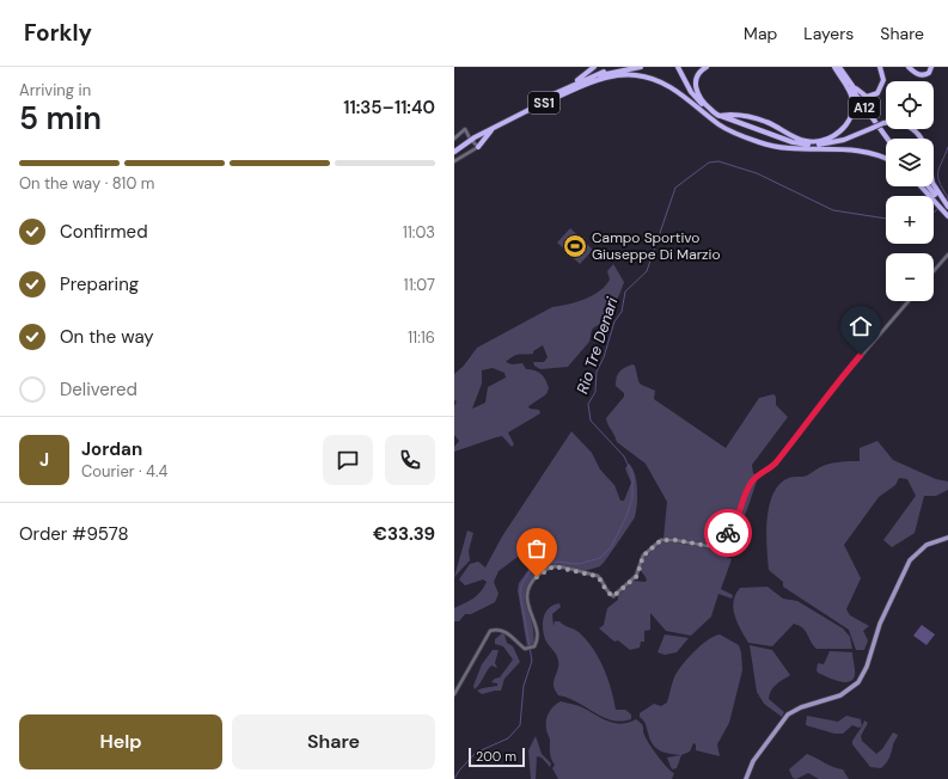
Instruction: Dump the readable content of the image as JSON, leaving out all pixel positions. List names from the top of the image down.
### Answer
{
  "streets": {
    "highway": ["SS1", "A12"]
  },
  "water": ["Rio Tre Denari"],
  "places": {
    "sports": ["Campo Sportivo Giuseppe Di Marzio"]
  },
  "scale_bar": "200 m",
  "page": {
    "header": "Forkly",
    "nav": ["Map", "Layers", "Share"],
    "heading": ["5 min", "Arriving in", "11:35–11:40"],
    "panel": [
      "Jordan",
      "Courier · 4.4",
      "Order #9578",
      "€33.39"
    ],
    "map_buttons": ["+", "−"],
    "bar": "On the way · 810 m",
    "list": [
      ["Confirmed", "11:03"],
      ["Preparing", "11:07"],
      ["On the way", "11:16"],
      "Delivered"
    ],
    "round": "J",
    "buttons": ["Help", "Share"],
    "scale": "200 m"
  }
}
